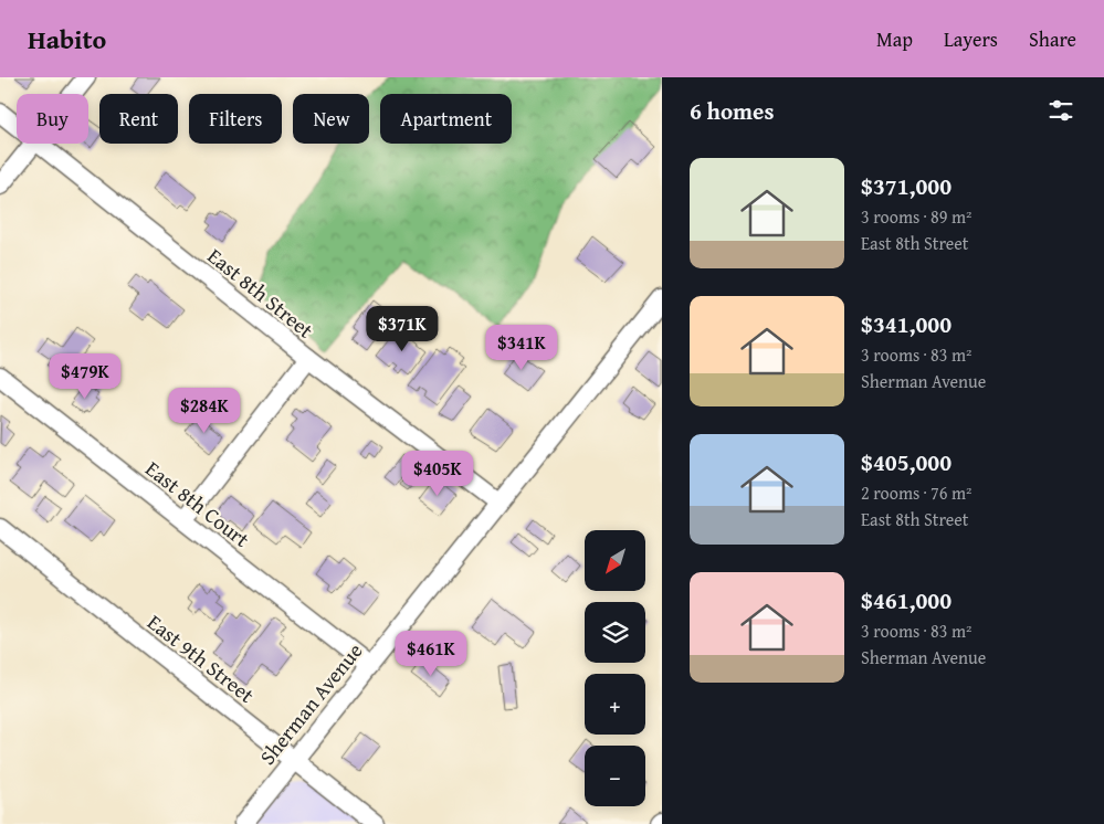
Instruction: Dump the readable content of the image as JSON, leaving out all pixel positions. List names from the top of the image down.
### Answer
{
  "streets": {
    "street": [
      "East 8th Street",
      "East 8th Court",
      "East 9th Street",
      "Sherman Avenue"
    ]
  },
  "crossings": [
    ["East 8th Street", "Sherman Avenue"],
    ["East 8th Court", "Sherman Avenue"],
    ["East 9th Street", "Sherman Avenue"]
  ],
  "north": "bottom left",
  "page": {
    "header": "Habito",
    "nav": ["Map", "Layers", "Share"],
    "heading": "6 homes",
    "chip": [
      "Buy",
      "Rent",
      "Filters",
      "New",
      "Apartment"
    ],
    "list": [
      {
        "name": "$371,000",
        "note": "3 rooms · 89 m² · East 8th Street"
      },
      {
        "name": "$341,000",
        "note": "3 rooms · 83 m² · Sherman Avenue"
      },
      {
        "name": "$405,000",
        "note": "2 rooms · 76 m² · East 8th Street"
      },
      {
        "name": "$461,000",
        "note": "3 rooms · 83 m² · Sherman Avenue"
      }
    ],
    "price": [
      "$371K",
      "$341K",
      "$479K",
      "$284K",
      "$405K",
      "$461K"
    ],
    "map_buttons": ["+", "−"]
  }
}
